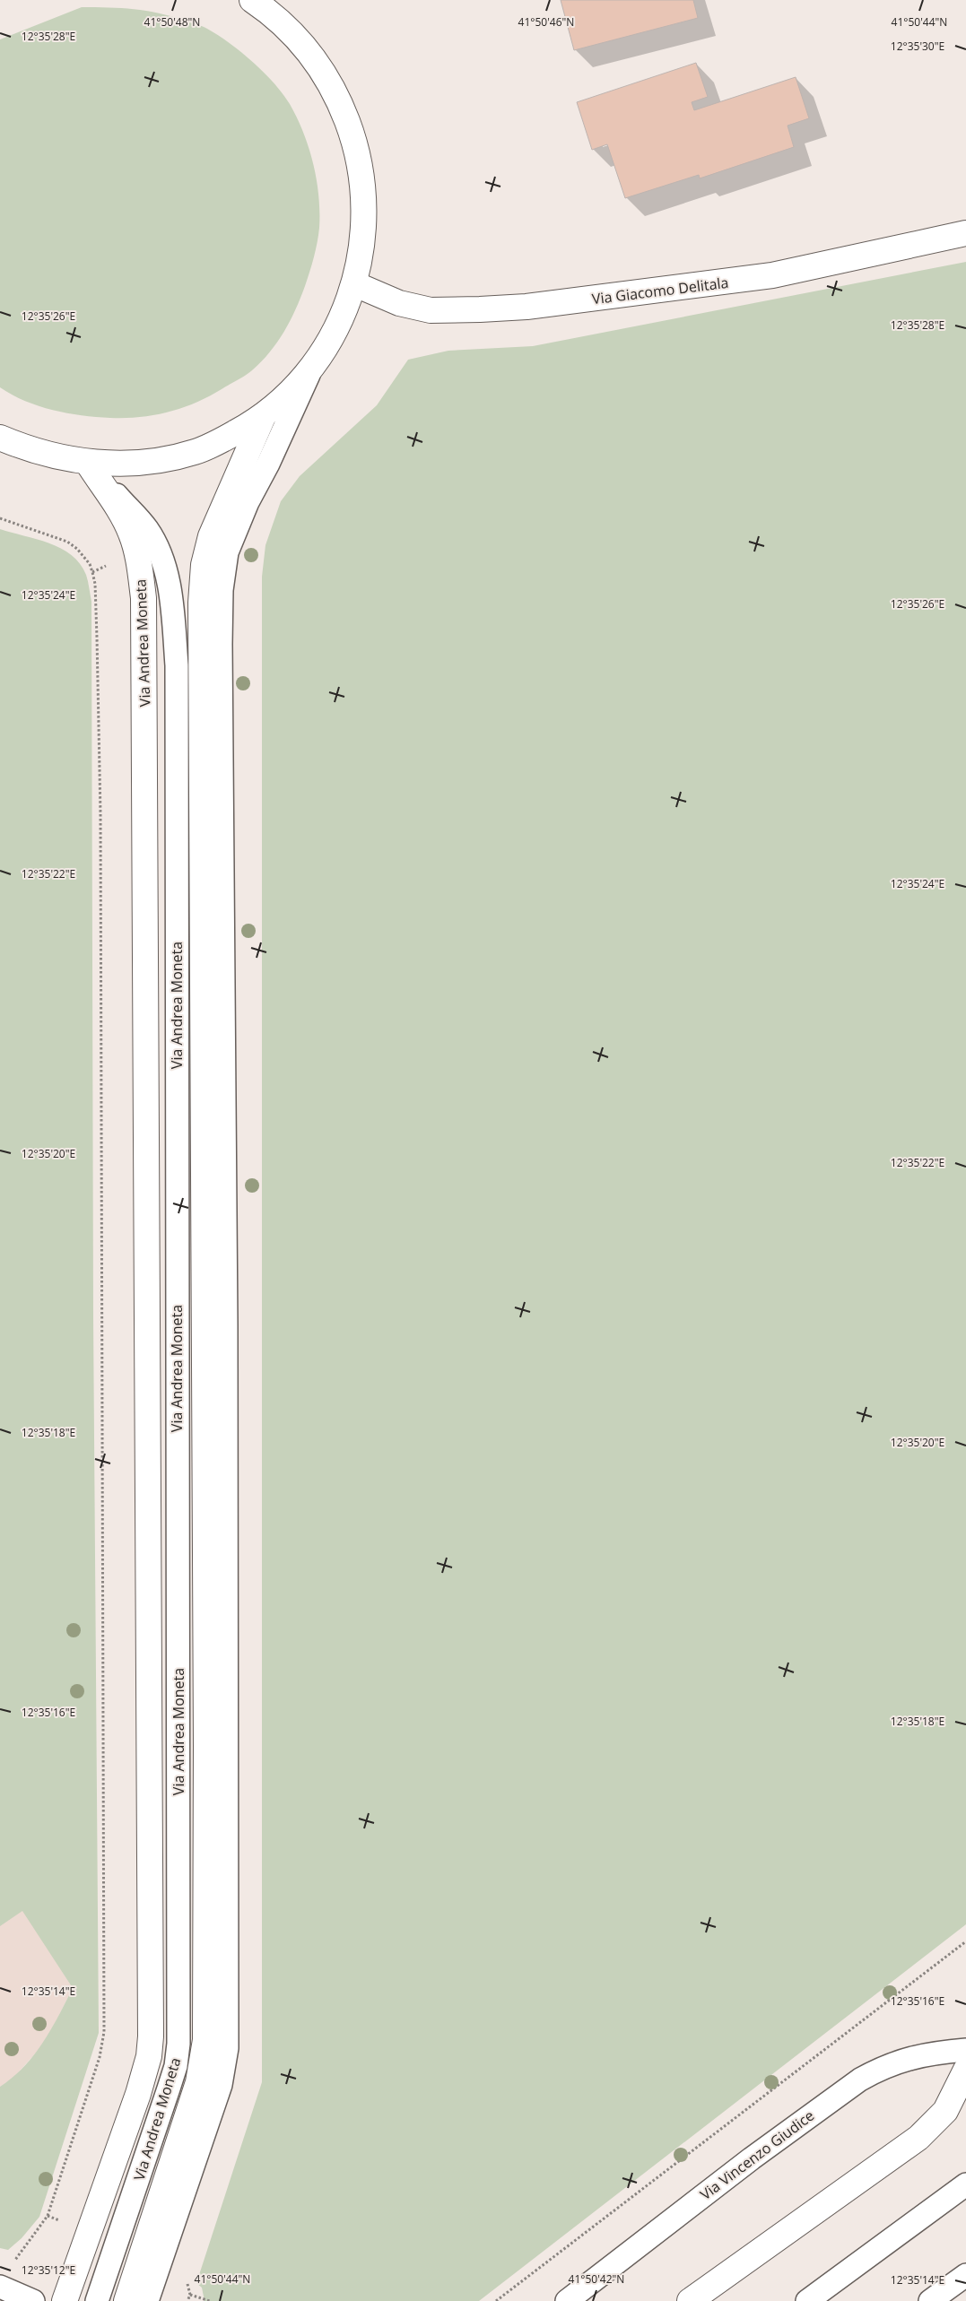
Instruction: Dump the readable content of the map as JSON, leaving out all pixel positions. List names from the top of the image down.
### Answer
{
  "streets": {
    "street": ["Via Giacomo Delitala", "Via Andrea Moneta"],
    "lane": ["Via Vincenzo Giudice"]
  },
  "coordinates": [
    "41°50'48\"N",
    "41°50'46\"N",
    "41°50'44\"N",
    "12°35'28\"E",
    "12°35'30\"E",
    "12°35'26\"E",
    "12°35'24\"E",
    "12°35'22\"E",
    "12°35'20\"E",
    "12°35'18\"E",
    "12°35'16\"E",
    "12°35'14\"E",
    "12°35'12\"E",
    "41°50'42\"N"
  ]
}
